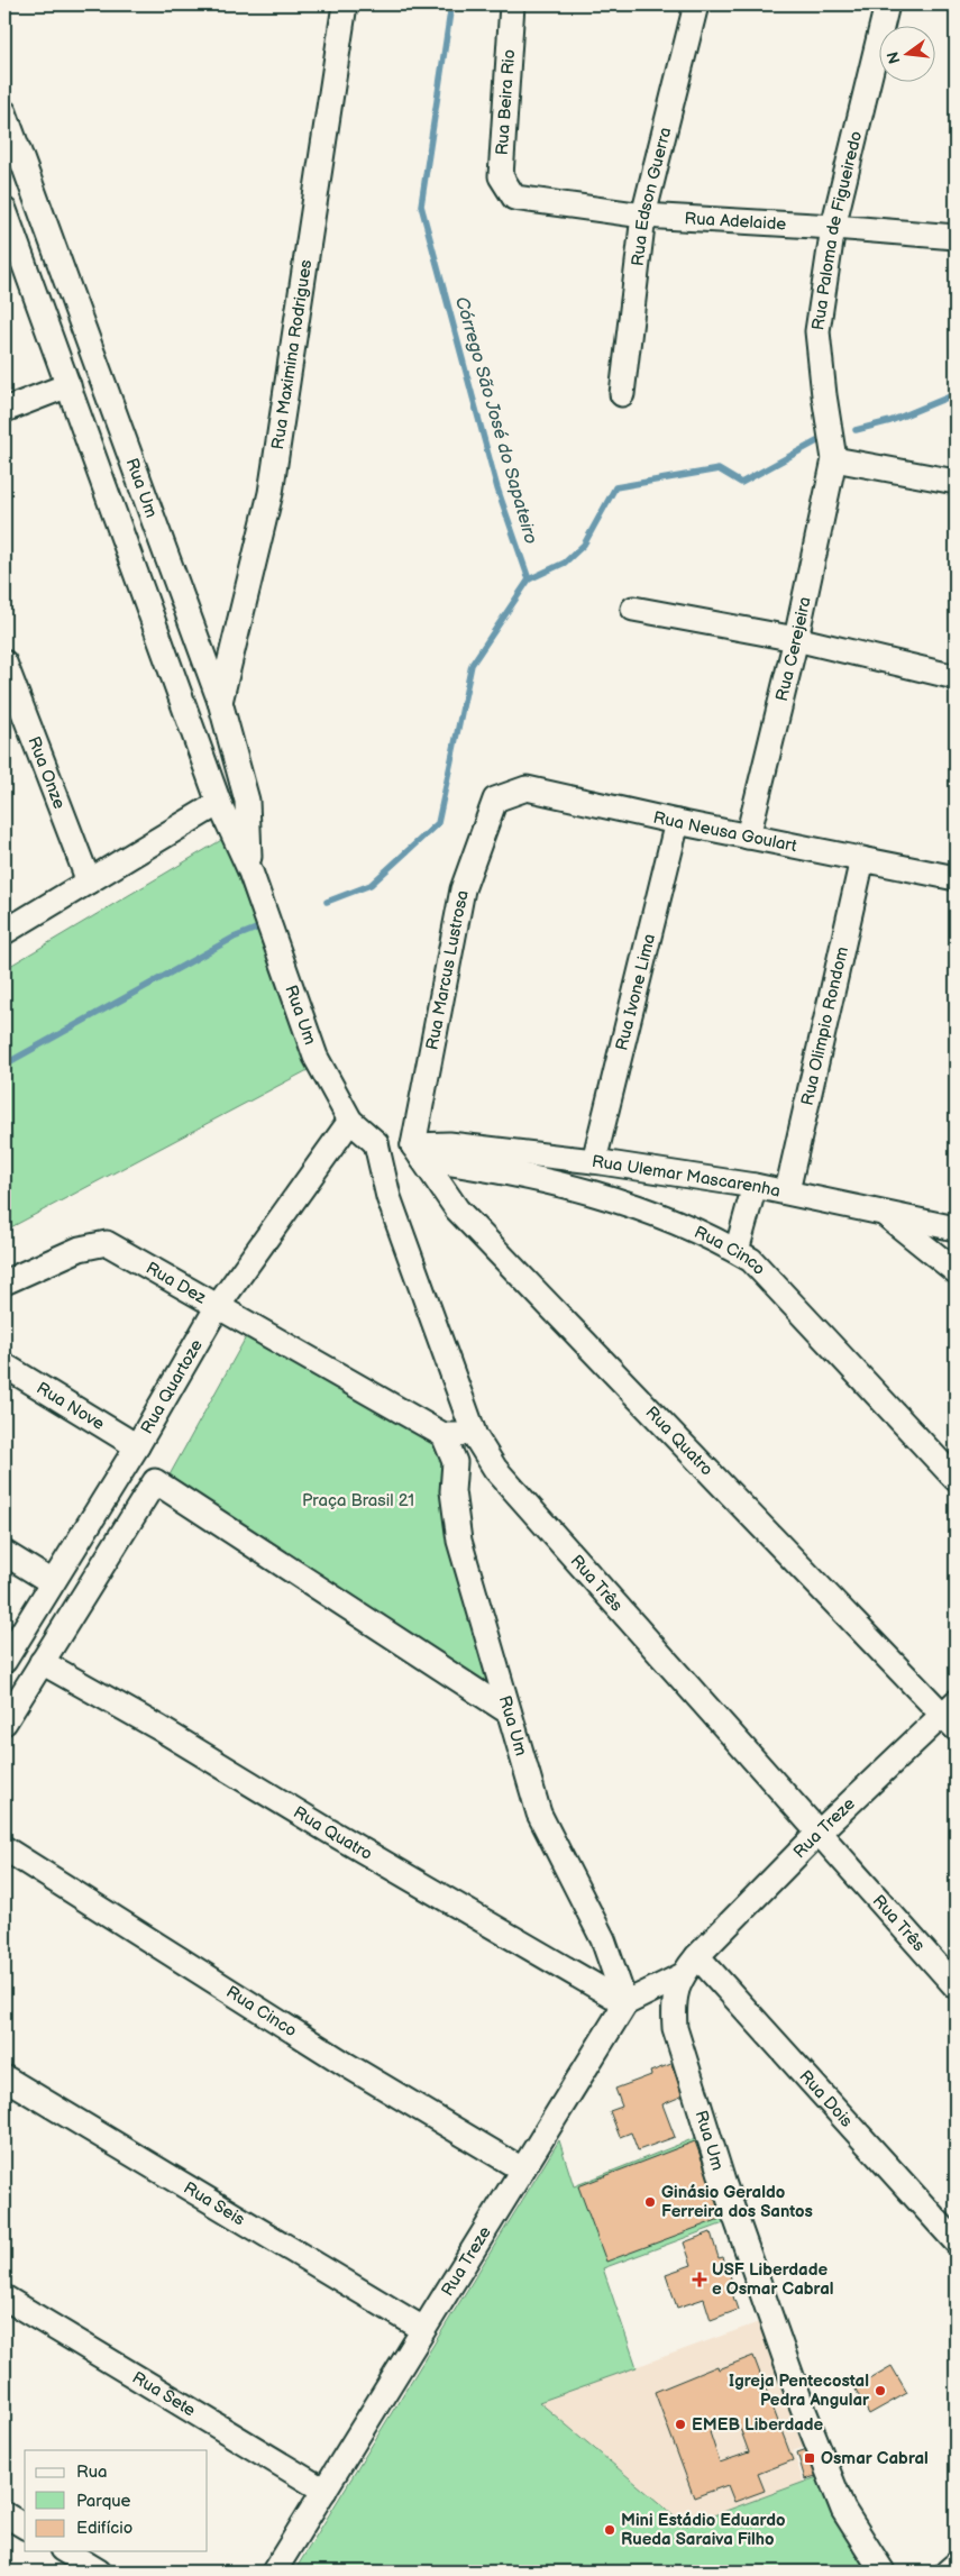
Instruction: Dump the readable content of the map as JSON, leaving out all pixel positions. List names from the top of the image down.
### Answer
{
  "streets": {
    "street": [
      "Rua Beira Rio",
      "Rua Edson Guerra",
      "Rua Adelaide",
      "Rua Paloma de Figueiredo",
      "Rua Maximina Rodrigues",
      "Rua Um",
      "Rua Cerejeira",
      "Rua Onze",
      "Rua Neusa Goulart",
      "Rua Marcus Lustrosa",
      "Rua Ivone Lima",
      "Rua Olimpio Rondom",
      "Rua Ulemar Mascarenha",
      "Rua Cinco",
      "Rua Dez",
      "Rua Quartoze",
      "Rua Nove",
      "Rua Quatro",
      "Rua Três",
      "Rua Treze",
      "Rua Dois",
      "Rua Seis",
      "Rua Sete"
    ]
  },
  "crossings": [
    ["Rua Beira Rio", "Rua Adelaide"],
    ["Rua Edson Guerra", "Rua Adelaide"],
    ["Rua Adelaide", "Rua Paloma de Figueiredo"],
    ["Rua Paloma de Figueiredo", "Rua Cerejeira"],
    ["Rua Maximina Rodrigues", "Rua Um"],
    ["Rua Um", "Rua Dez"],
    ["Rua Um", "Rua Quartoze"],
    ["Rua Um", "Rua Quatro"],
    ["Rua Um", "Rua Três"],
    ["Rua Um", "Rua Treze"],
    ["Rua Um", "Rua Dois"],
    ["Rua Cerejeira", "Rua Neusa Goulart"],
    ["Rua Neusa Goulart", "Rua Marcus Lustrosa"],
    ["Rua Neusa Goulart", "Rua Ivone Lima"],
    ["Rua Neusa Goulart", "Rua Olimpio Rondom"],
    ["Rua Marcus Lustrosa", "Rua Ulemar Mascarenha"],
    ["Rua Marcus Lustrosa", "Rua Cinco"],
    ["Rua Marcus Lustrosa", "Rua Quatro"],
    ["Rua Ivone Lima", "Rua Ulemar Mascarenha"],
    ["Rua Olimpio Rondom", "Rua Ulemar Mascarenha"],
    ["Rua Ulemar Mascarenha", "Rua Cinco"],
    ["Rua Ulemar Mascarenha", "Rua Quatro"],
    ["Rua Cinco", "Rua Quatro"],
    ["Rua Cinco", "Rua Treze"],
    ["Rua Dez", "Rua Quartoze"],
    ["Rua Quartoze", "Rua Nove"],
    ["Rua Quatro", "Rua Treze"],
    ["Rua Três", "Rua Treze"],
    ["Rua Treze", "Rua Dois"],
    ["Rua Treze", "Rua Seis"],
    ["Rua Treze", "Rua Sete"]
  ],
  "water": ["Córrego São José do Sapateiro"],
  "parks": ["Praça Brasil 21"],
  "places": {
    "other": [
      "Ginásio Geraldo Ferreira dos Santos",
      "Igreja Pentecostal Pedra Angular",
      "EMEB Liberdade",
      "Mini Estádio Eduardo Rueda Saraiva Filho"
    ],
    "health": ["USF Liberdade e Osmar Cabral"],
    "transit": ["Osmar Cabral"]
  },
  "legend": ["Rua", "Parque", "Edifício"],
  "north": "left"
}
